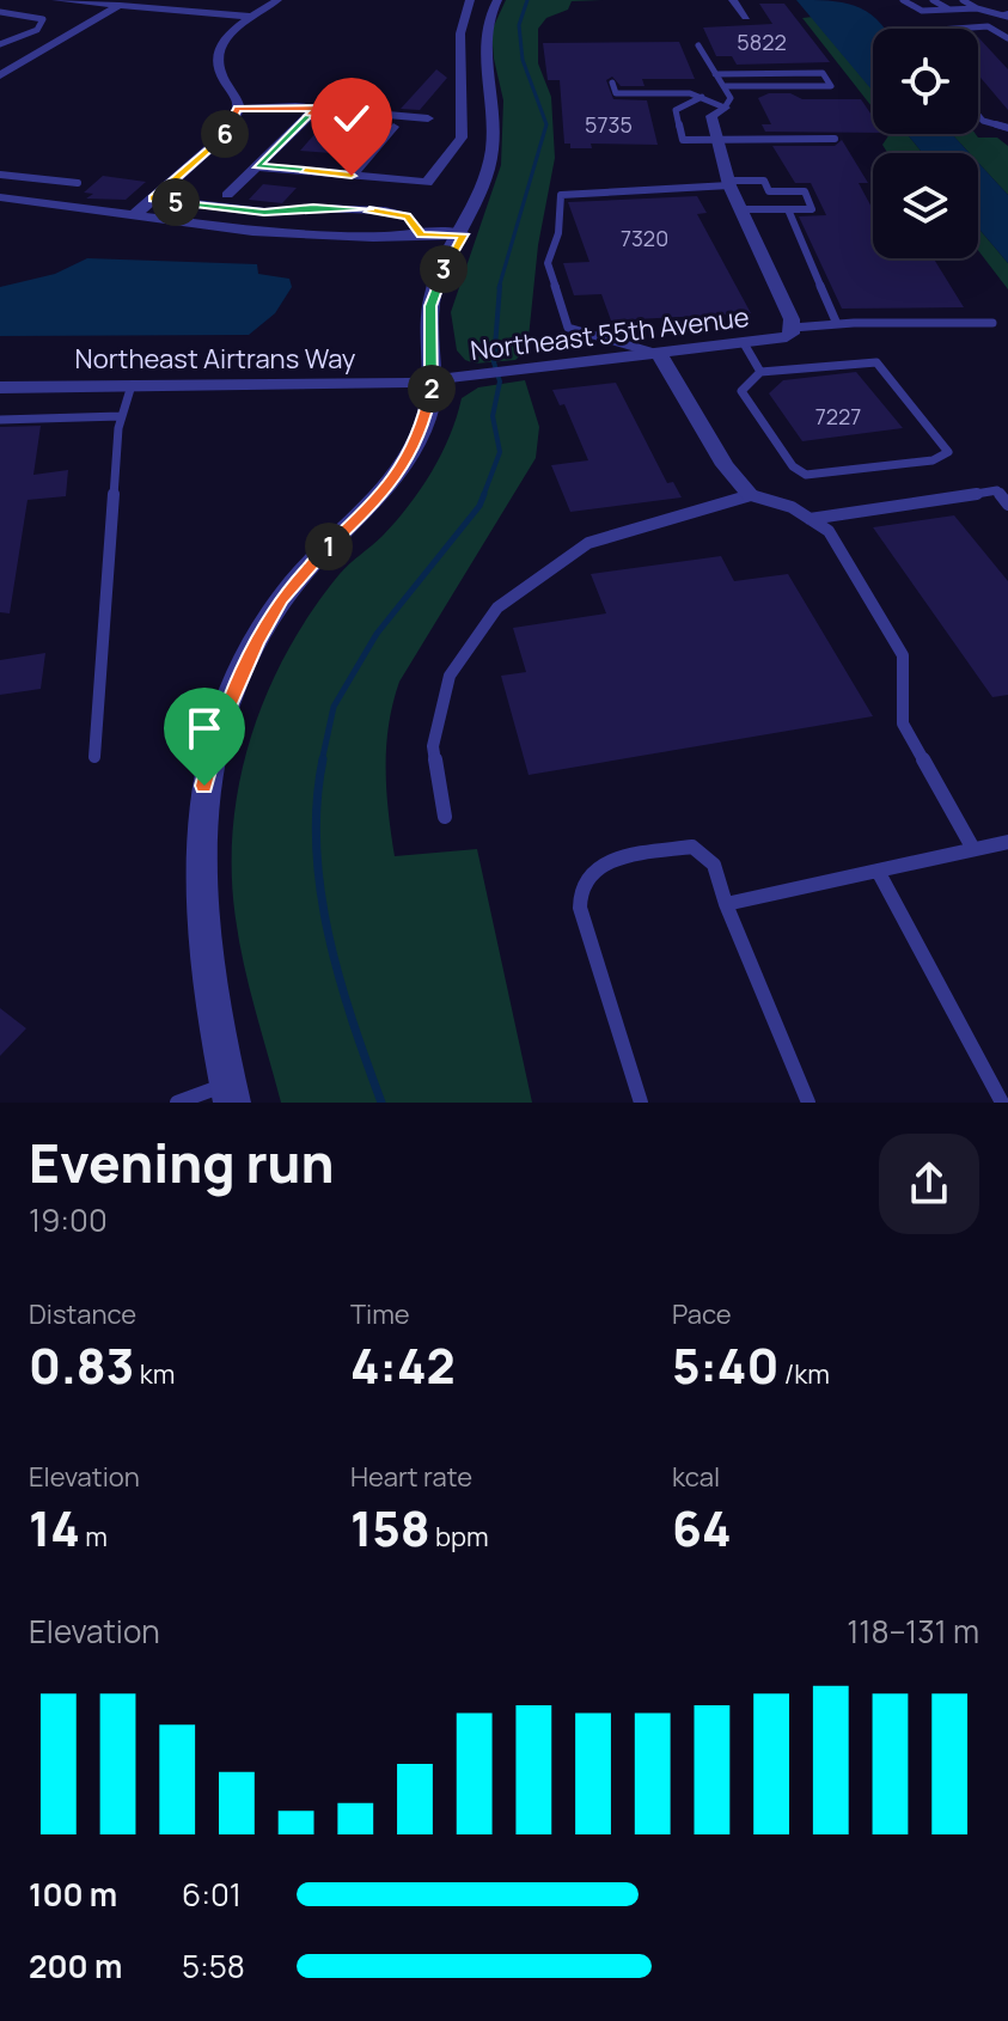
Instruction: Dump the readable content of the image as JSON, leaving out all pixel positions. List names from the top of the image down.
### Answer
{
  "streets": {
    "street": ["Northeast 55th Avenue", "Northeast Airtrans Way"]
  },
  "crossings": [
    ["Northeast 55th Avenue", "Northeast Airtrans Way"]
  ],
  "house_numbers": [
    "5822",
    "5735",
    "7320",
    "7227"
  ],
  "page": {
    "pins": [
      "6",
      "5",
      "3",
      "2",
      "1"
    ],
    "heading": ["Evening run", "19:00"],
    "stats": [
      ["Distance", "0.83 km"],
      ["Time", "4:42"],
      ["Pace", "5:40 /km"],
      ["Elevation", "14 m"],
      ["Heart rate", "158 bpm"],
      ["kcal", "64"]
    ],
    "chart": ["Elevation", "118–131 m"],
    "list": [
      {
        "name": "100 m",
        "note": "6:01"
      },
      {
        "name": "200 m",
        "note": "5:58"
      }
    ]
  }
}
